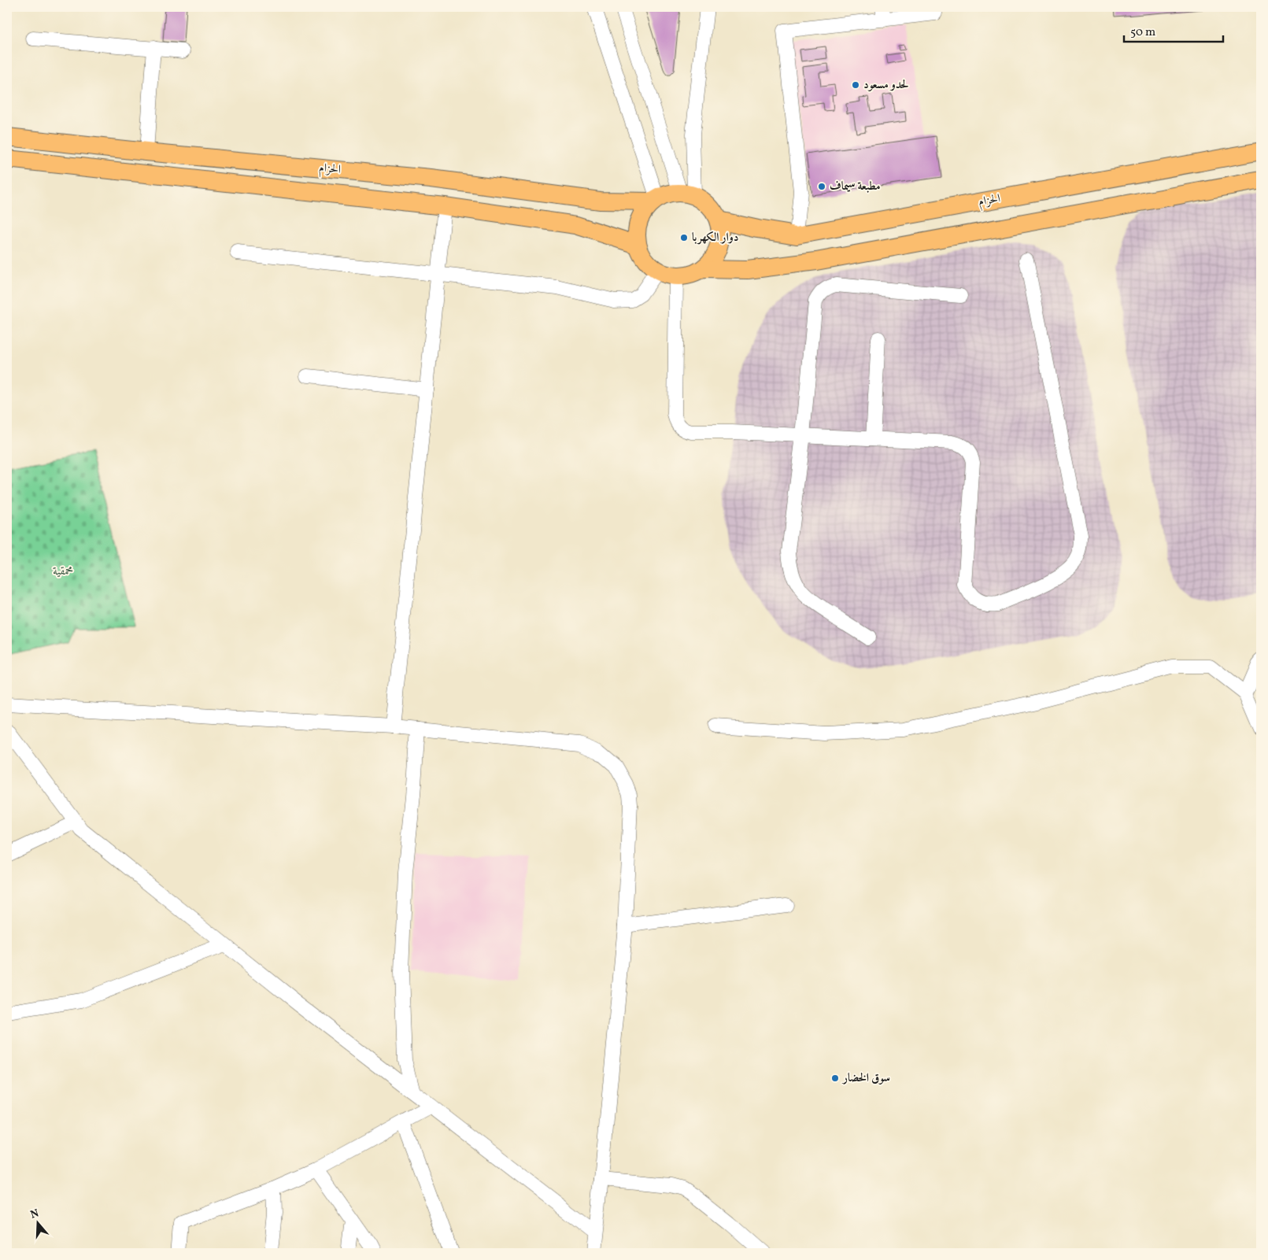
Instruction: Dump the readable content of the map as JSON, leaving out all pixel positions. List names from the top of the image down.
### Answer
{
  "streets": {
    "main road": ["الحزام"]
  },
  "parks": ["محمقية"],
  "places": [
    "لحدو مسعود",
    "مطبعة سيماف",
    "دوار الكهربا",
    "سوق الخضار"
  ],
  "scale_bar": "50 m",
  "north": "top"
}
